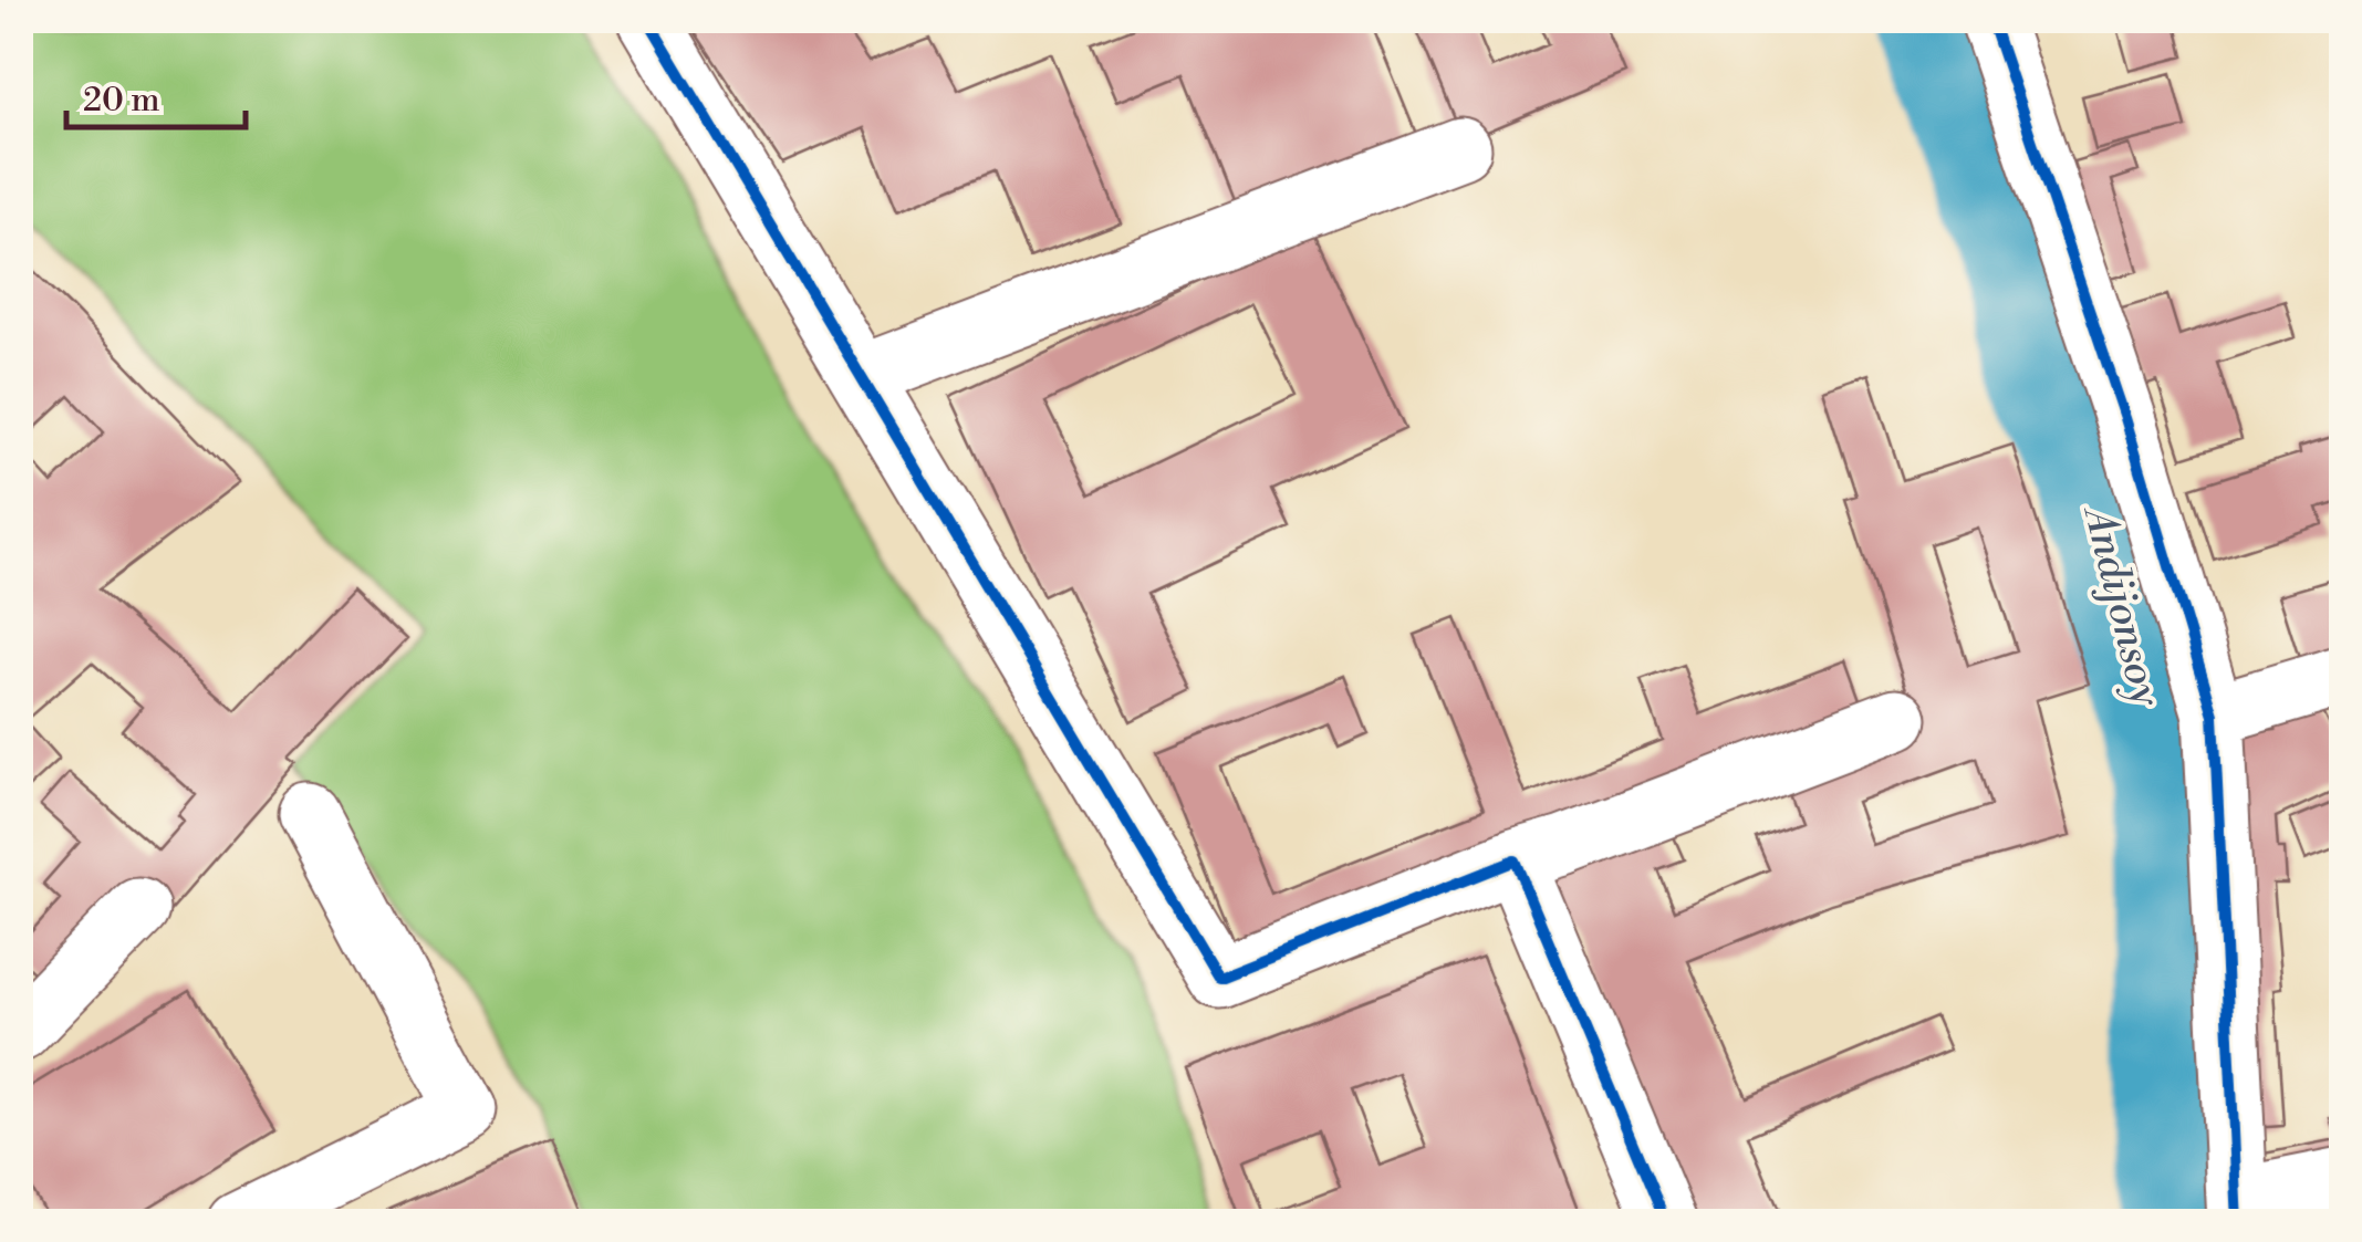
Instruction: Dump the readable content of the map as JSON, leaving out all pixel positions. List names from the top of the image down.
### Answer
{
  "water": ["Andijonsoy"],
  "scale_bar": "20 m"
}
